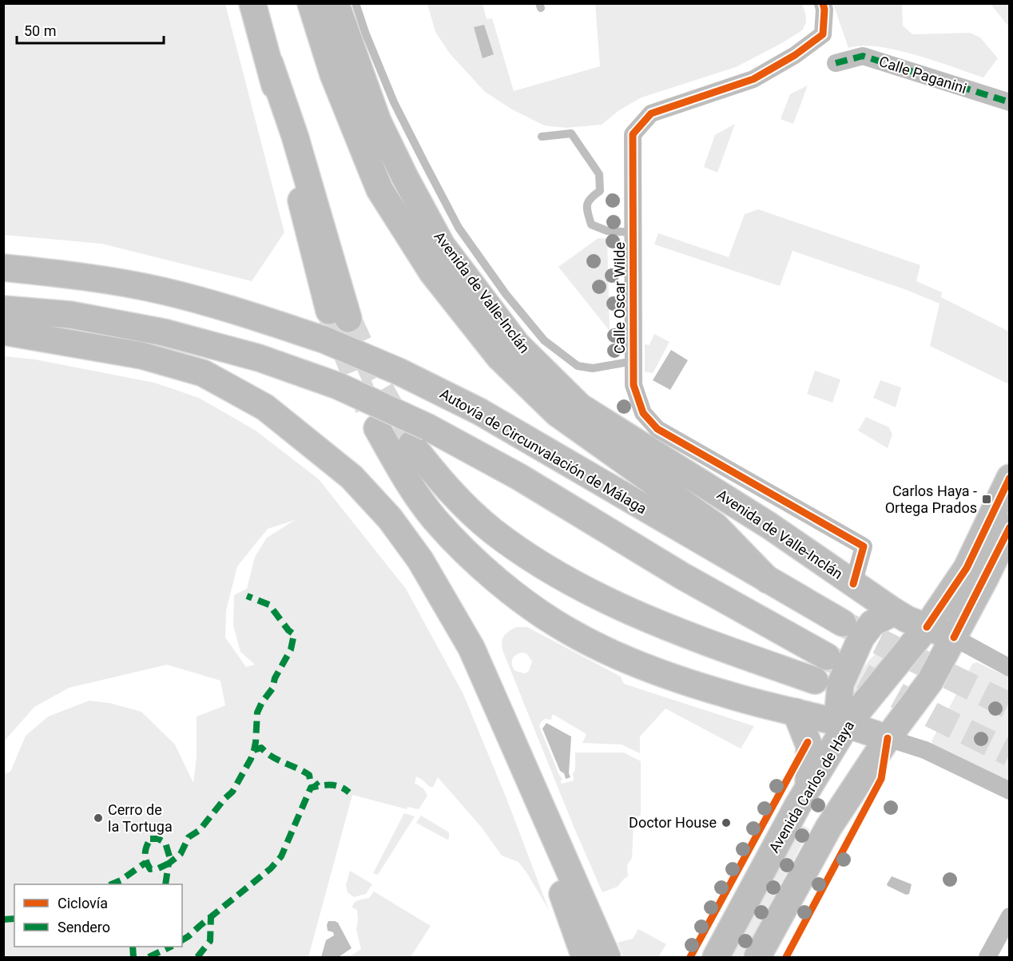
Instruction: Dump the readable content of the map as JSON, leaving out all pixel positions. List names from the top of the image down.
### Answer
{
  "streets": {
    "main road": ["Avenida de Valle-Inclán", "Autovía de Circunvalación de Málaga", "Avenida Carlos de Haya"],
    "street": ["Calle Paganini", "Calle Oscar Wilde"]
  },
  "crossings": [
    ["Avenida de Valle-Inclán", "Calle Oscar Wilde"],
    ["Avenida de Valle-Inclán", "Avenida Carlos de Haya"]
  ],
  "places": {
    "transit": ["Carlos Haya - Ortega Prados"],
    "other": ["Cerro de la Tortuga", "Doctor House"]
  },
  "legend": ["Ciclovía", "Sendero"],
  "scale_bar": "50 m"
}
